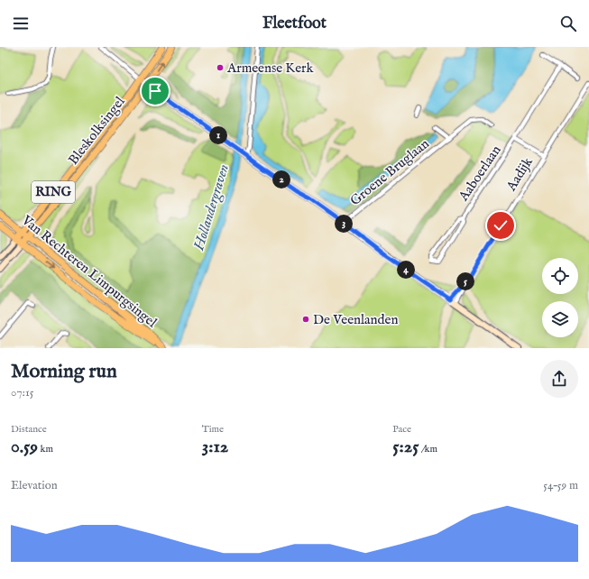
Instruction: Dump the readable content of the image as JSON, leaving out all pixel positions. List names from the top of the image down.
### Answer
{
  "streets": {
    "main road": ["Bleskolksingel", "RING", "Van Rechteren Limpurgsingel"],
    "street": ["Groene Bruglaan", "Aaboerlaan", "Aadijk"]
  },
  "crossings": [
    ["Bleskolksingel", "Van Rechteren Limpurgsingel"],
    ["Aaboerlaan", "Aadijk"]
  ],
  "water": ["Hollandergraven"],
  "places": ["Armeense Kerk", "De Veenlanden"],
  "page": {
    "header": "Fleetfoot",
    "pins": [
      "1",
      "2",
      "3",
      "4",
      "5"
    ],
    "heading": ["Morning run", "07:15"],
    "stats": [
      ["Distance", "0.59 km"],
      ["Time", "3:12"],
      ["Pace", "5:25 /km"]
    ],
    "chart": ["Elevation", "54–59 m"]
  }
}
